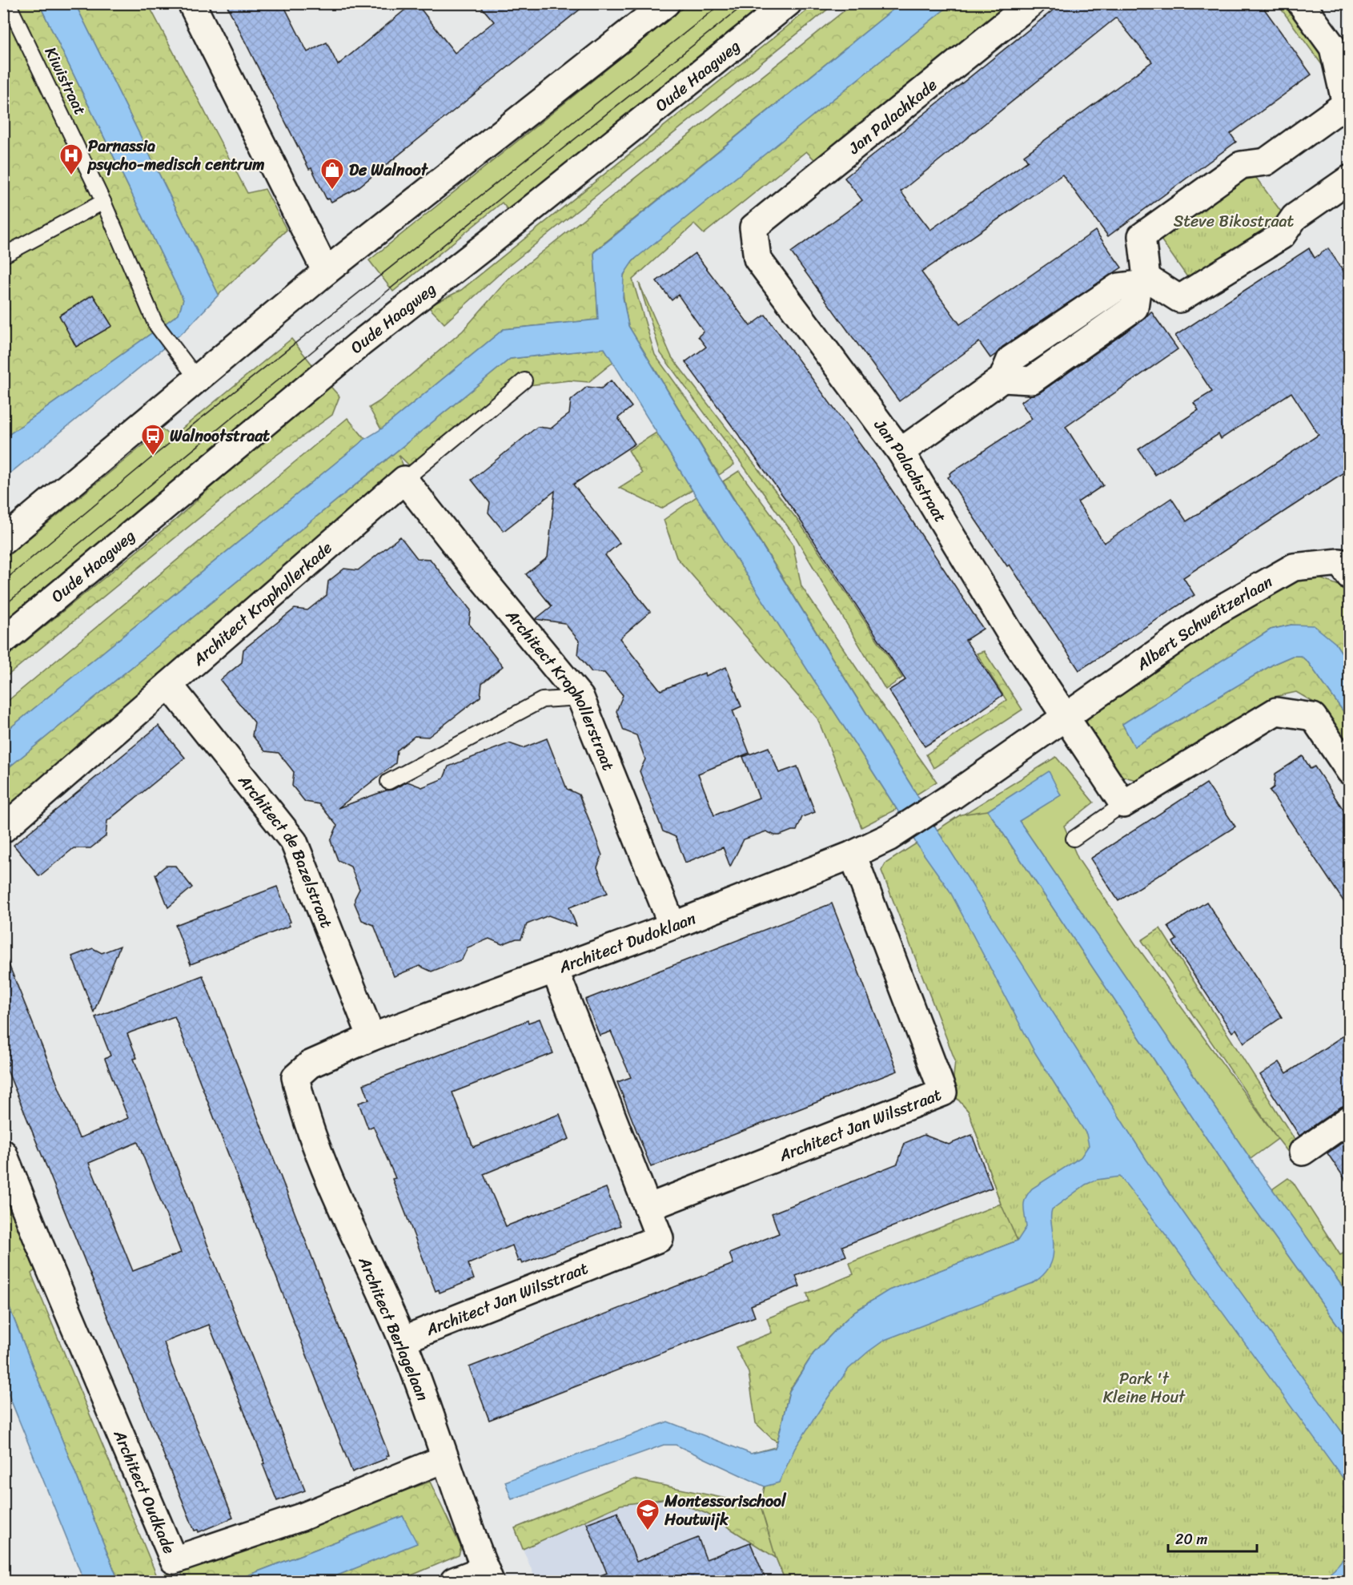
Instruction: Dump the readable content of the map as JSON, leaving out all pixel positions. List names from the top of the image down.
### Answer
{
  "streets": {
    "street": [
      "Oude Haagweg",
      "Jan Palachkade",
      "Jan Palachstraat",
      "Architect Krophollerkade",
      "Albert Schweitzerlaan",
      "Architect Krophollerstraat",
      "Architect de Bazelstraat",
      "Architect Dudoklaan",
      "Architect Jan Wilsstraat",
      "Architect Berlagelaan",
      "Architect Oudkade"
    ],
    "lane": ["Kiwistraat"]
  },
  "crossings": [
    ["Jan Palachkade", "Jan Palachstraat"],
    ["Jan Palachstraat", "Albert Schweitzerlaan"],
    ["Architect Krophollerkade", "Architect Krophollerstraat"],
    ["Architect Krophollerkade", "Architect de Bazelstraat"],
    ["Albert Schweitzerlaan", "Architect Dudoklaan"],
    ["Architect Krophollerstraat", "Architect Dudoklaan"],
    ["Architect de Bazelstraat", "Architect Dudoklaan"],
    ["Architect Dudoklaan", "Architect Jan Wilsstraat"],
    ["Architect Dudoklaan", "Architect Berlagelaan"],
    ["Architect Jan Wilsstraat", "Architect Berlagelaan"],
    ["Architect Berlagelaan", "Architect Oudkade"]
  ],
  "parks": ["Steve Bikostraat", "Park 't Kleine Hout"],
  "places": {
    "hospital": ["Parnassia psycho-medisch centrum"],
    "shop": ["De Walnoot"],
    "bus stop": ["Walnootstraat"],
    "school or university": ["Montessorischool Houtwijk"]
  },
  "scale_bar": "20 m"
}
